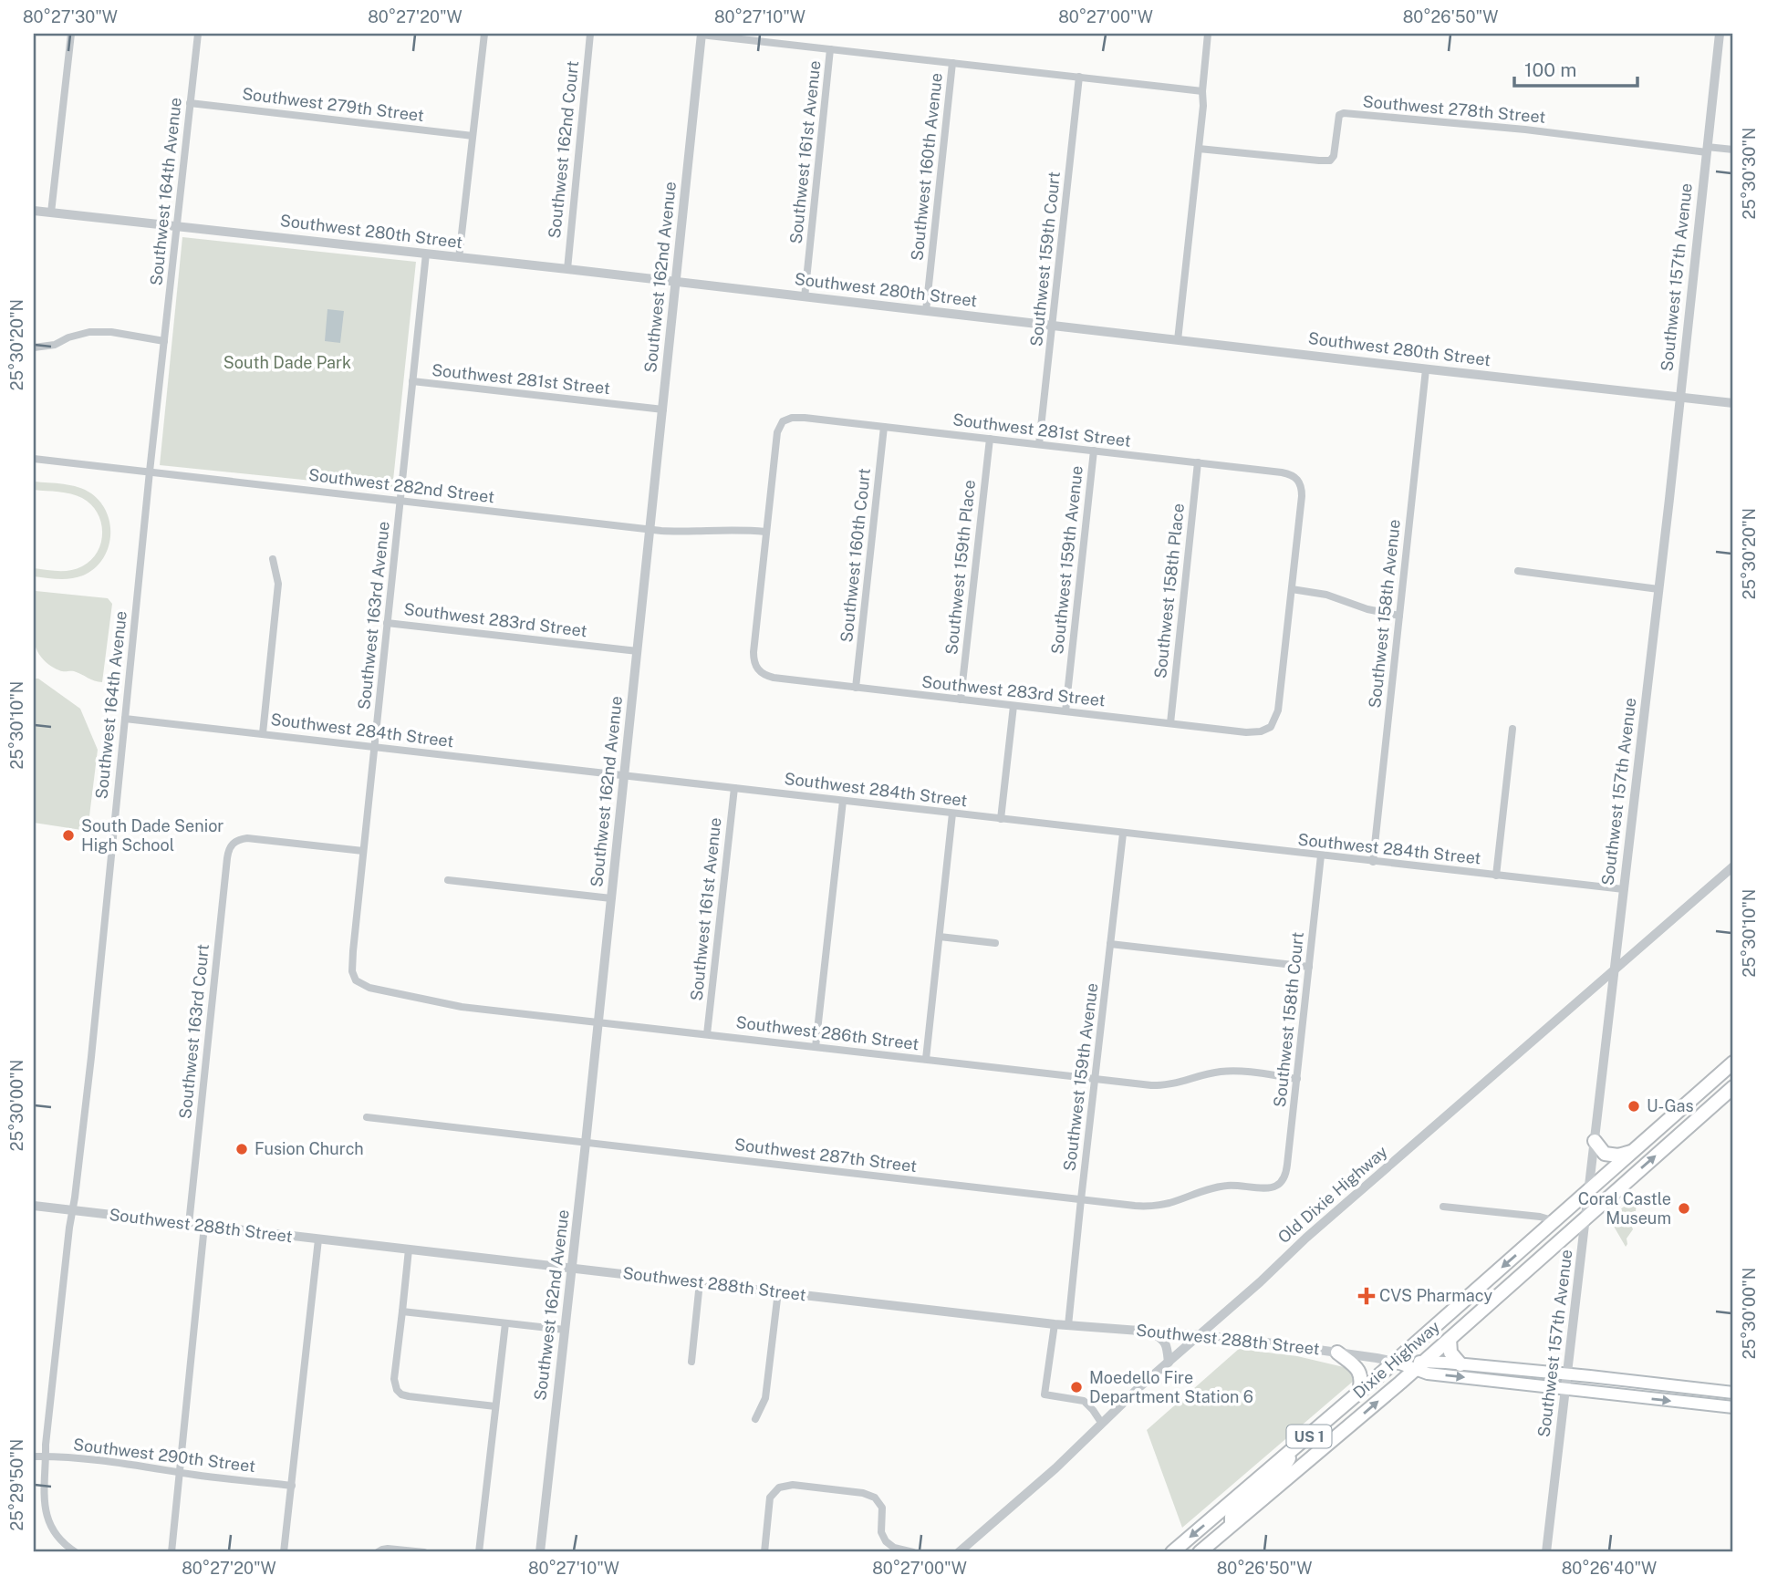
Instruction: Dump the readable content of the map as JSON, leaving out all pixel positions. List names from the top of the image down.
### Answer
{
  "streets": {
    "highway": ["Dixie Highway", "US 1"],
    "main road": ["Southwest 288th Street"],
    "street": [
      "Southwest 279th Street",
      "Southwest 278th Street",
      "Southwest 162nd Court",
      "Southwest 161st Avenue",
      "Southwest 160th Avenue",
      "Southwest 164th Avenue",
      "Southwest 280th Street",
      "Southwest 159th Court",
      "Southwest 162nd Avenue",
      "Southwest 157th Avenue",
      "Southwest 281st Street",
      "Southwest 282nd Street",
      "Southwest 160th Court",
      "Southwest 159th Avenue",
      "Southwest 159th Place",
      "Southwest 158th Place",
      "Southwest 158th Avenue",
      "Southwest 163rd Avenue",
      "Southwest 283rd Street",
      "Southwest 284th Street",
      "Southwest 158th Court",
      "Southwest 163rd Court",
      "Southwest 286th Street",
      "Southwest 287th Street",
      "Old Dixie Highway",
      "Southwest 290th Street"
    ]
  },
  "crossings": [
    ["Southwest 279th Street", "Southwest 164th Avenue"],
    ["Southwest 278th Street", "Southwest 157th Avenue"],
    ["Southwest 162nd Court", "Southwest 280th Street"],
    ["Southwest 161st Avenue", "Southwest 280th Street"],
    ["Southwest 161st Avenue", "Southwest 284th Street"],
    ["Southwest 161st Avenue", "Southwest 286th Street"],
    ["Southwest 160th Avenue", "Southwest 280th Street"],
    ["Southwest 164th Avenue", "Southwest 280th Street"],
    ["Southwest 164th Avenue", "Southwest 282nd Street"],
    ["Southwest 164th Avenue", "Southwest 284th Street"],
    ["Southwest 164th Avenue", "Southwest 288th Street"],
    ["Southwest 164th Avenue", "Southwest 290th Street"],
    ["Southwest 280th Street", "Southwest 159th Court"],
    ["Southwest 280th Street", "Southwest 162nd Avenue"],
    ["Southwest 280th Street", "Southwest 157th Avenue"],
    ["Southwest 280th Street", "Southwest 158th Avenue"],
    ["Southwest 280th Street", "Southwest 163rd Avenue"],
    ["Southwest 159th Court", "Southwest 281st Street"],
    ["Southwest 162nd Avenue", "Southwest 281st Street"],
    ["Southwest 162nd Avenue", "Southwest 282nd Street"],
    ["Southwest 162nd Avenue", "Southwest 283rd Street"],
    ["Southwest 162nd Avenue", "Southwest 284th Street"],
    ["Southwest 162nd Avenue", "Southwest 286th Street"],
    ["Southwest 162nd Avenue", "Southwest 287th Street"],
    ["Southwest 162nd Avenue", "Southwest 288th Street"],
    ["Southwest 157th Avenue", "Southwest 284th Street"],
    ["Southwest 157th Avenue", "Old Dixie Highway"],
    ["Southwest 157th Avenue", "Southwest 288th Street"],
    ["Southwest 157th Avenue", "Dixie Highway"],
    ["Southwest 281st Street", "Southwest 282nd Street"],
    ["Southwest 281st Street", "Southwest 160th Court"],
    ["Southwest 281st Street", "Southwest 159th Avenue"],
    ["Southwest 281st Street", "Southwest 159th Place"],
    ["Southwest 281st Street", "Southwest 158th Place"],
    ["Southwest 281st Street", "Southwest 163rd Avenue"],
    ["Southwest 281st Street", "Southwest 283rd Street"],
    ["Southwest 282nd Street", "Southwest 163rd Avenue"],
    ["Southwest 282nd Street", "Southwest 283rd Street"],
    ["Southwest 160th Court", "Southwest 283rd Street"],
    ["Southwest 159th Avenue", "Southwest 283rd Street"],
    ["Southwest 159th Avenue", "Southwest 284th Street"],
    ["Southwest 159th Avenue", "Southwest 286th Street"],
    ["Southwest 159th Avenue", "Southwest 287th Street"],
    ["Southwest 159th Avenue", "Southwest 288th Street"],
    ["Southwest 159th Place", "Southwest 283rd Street"],
    ["Southwest 158th Place", "Southwest 283rd Street"],
    ["Southwest 158th Avenue", "Southwest 284th Street"],
    ["Southwest 163rd Avenue", "Southwest 283rd Street"],
    ["Southwest 163rd Avenue", "Southwest 284th Street"],
    ["Southwest 163rd Avenue", "Southwest 163rd Court"],
    ["Southwest 163rd Avenue", "Southwest 286th Street"],
    ["Southwest 284th Street", "Southwest 158th Court"],
    ["Southwest 158th Court", "Southwest 286th Street"],
    ["Southwest 158th Court", "Southwest 287th Street"],
    ["Southwest 163rd Court", "Southwest 288th Street"],
    ["Old Dixie Highway", "Southwest 288th Street"],
    ["Southwest 288th Street", "Dixie Highway"]
  ],
  "parks": ["South Dade Park"],
  "places": {
    "other": [
      "South Dade Senior High School",
      "U-Gas",
      "Fusion Church",
      "Coral Castle Museum",
      "Moedello Fire Department Station 6"
    ],
    "health": ["CVS Pharmacy"]
  },
  "scale_bar": "100 m",
  "coordinates": [
    "80°27'30\"W",
    "80°27'20\"W",
    "80°27'10\"W",
    "80°27'00\"W",
    "80°26'50\"W",
    "25°30'30\"N",
    "25°30'20\"N",
    "25°30'10\"N",
    "25°30'00\"N",
    "25°29'50\"N",
    "80°26'40\"W"
  ]
}
